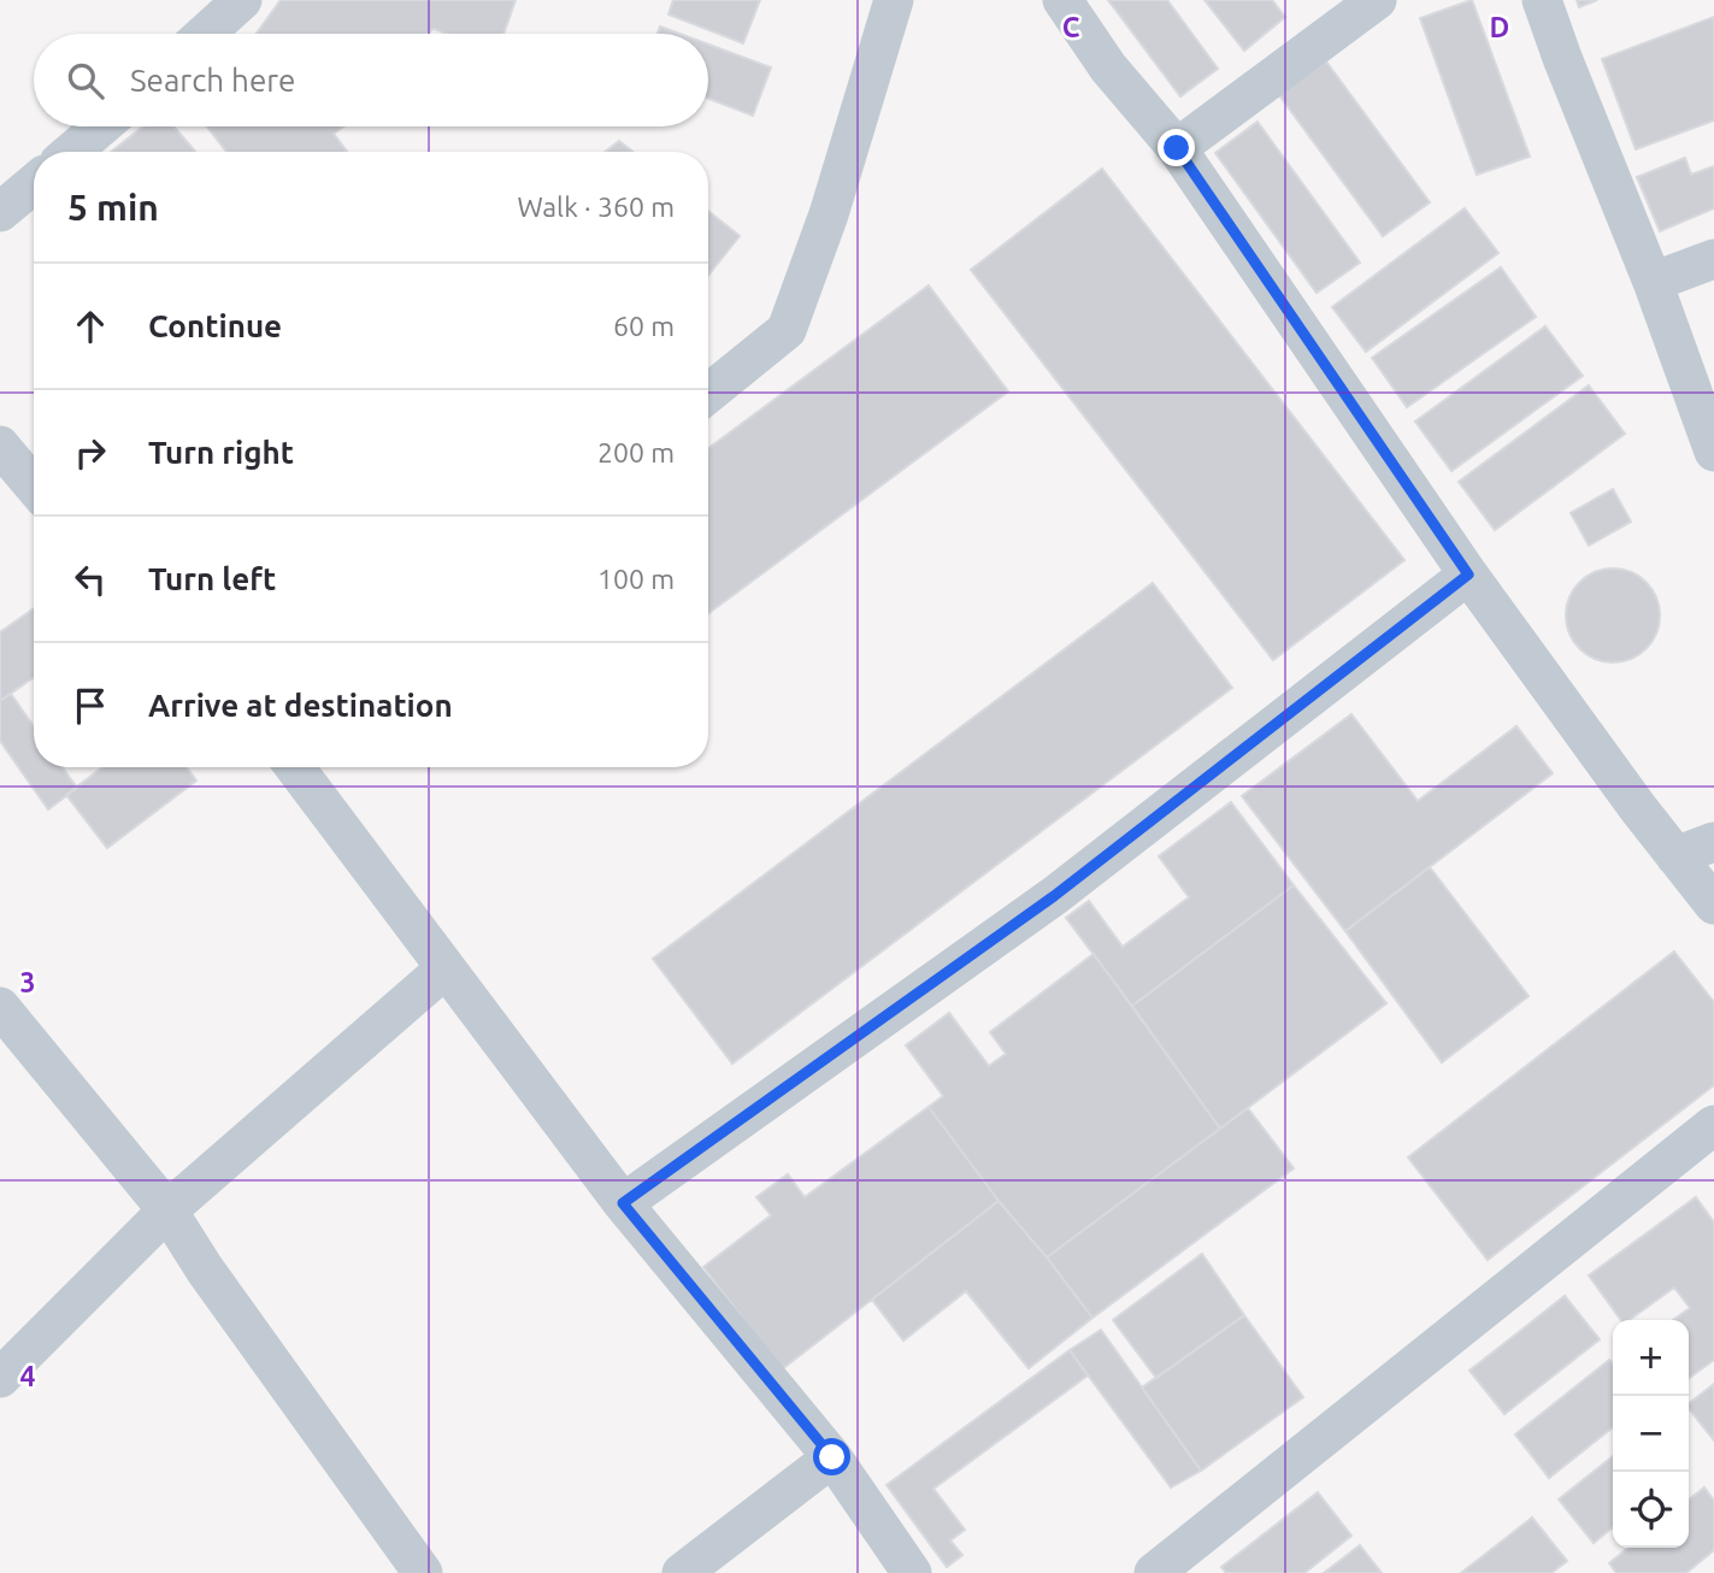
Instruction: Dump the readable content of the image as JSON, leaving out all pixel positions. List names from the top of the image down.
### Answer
{
  "page": {
    "search": "Search here",
    "heading": ["5 min", "Walk · 360 m"],
    "list": [
      ["Continue", "60 m"],
      ["Turn right", "200 m"],
      ["Turn left", "100 m"],
      "Arrive at destination"
    ],
    "map_buttons": ["+", "−"]
  },
  "grid": {
    "columns": ["C", "D"],
    "rows": ["3", "4"]
  }
}
